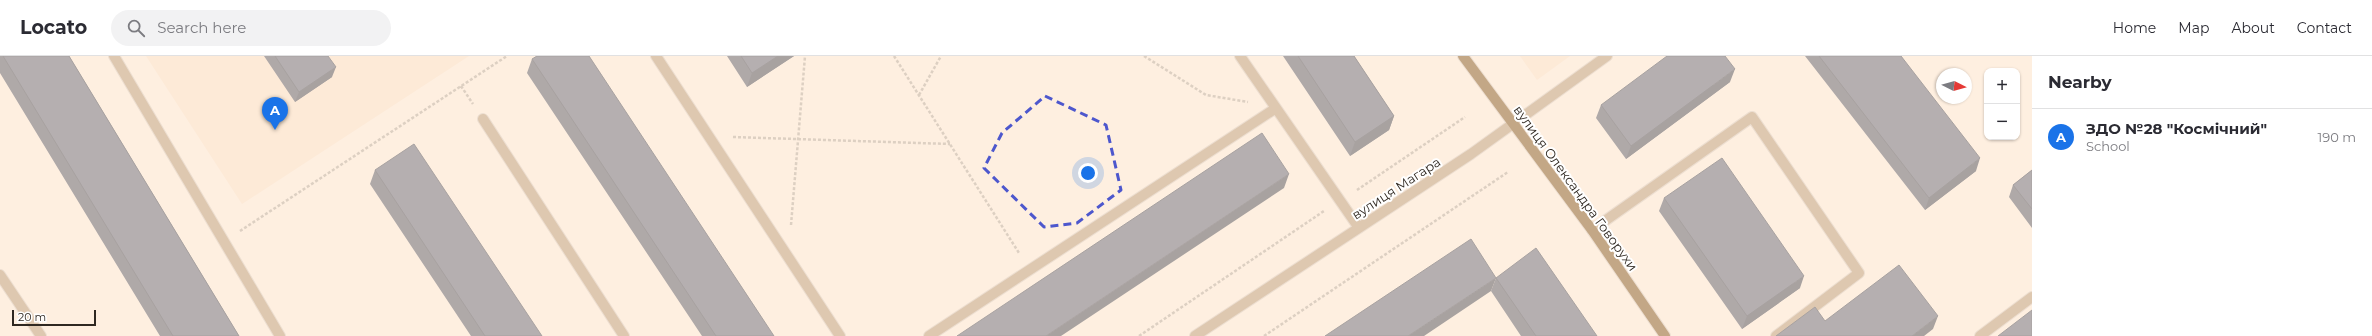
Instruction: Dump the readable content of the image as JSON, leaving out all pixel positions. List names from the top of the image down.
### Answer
{
  "streets": {
    "main road": ["вулиця Олександра Говорухи"],
    "street": ["вулиця Магара"]
  },
  "crossings": [
    ["вулиця Магара", "вулиця Олександра Говорухи"]
  ],
  "scale_bar": "20 m",
  "north": "right",
  "page": {
    "header": "Locato",
    "search": "Search here",
    "nav": [
      "Home",
      "Map",
      "About",
      "Contact"
    ],
    "heading": "Nearby",
    "map_buttons": ["+", "−"],
    "pins": "A",
    "list": [
      {
        "mark": "A",
        "name": "ЗДО №28 \"Космічний\"",
        "note": "School",
        "value": "190 m"
      }
    ],
    "scale": "20 m"
  }
}
